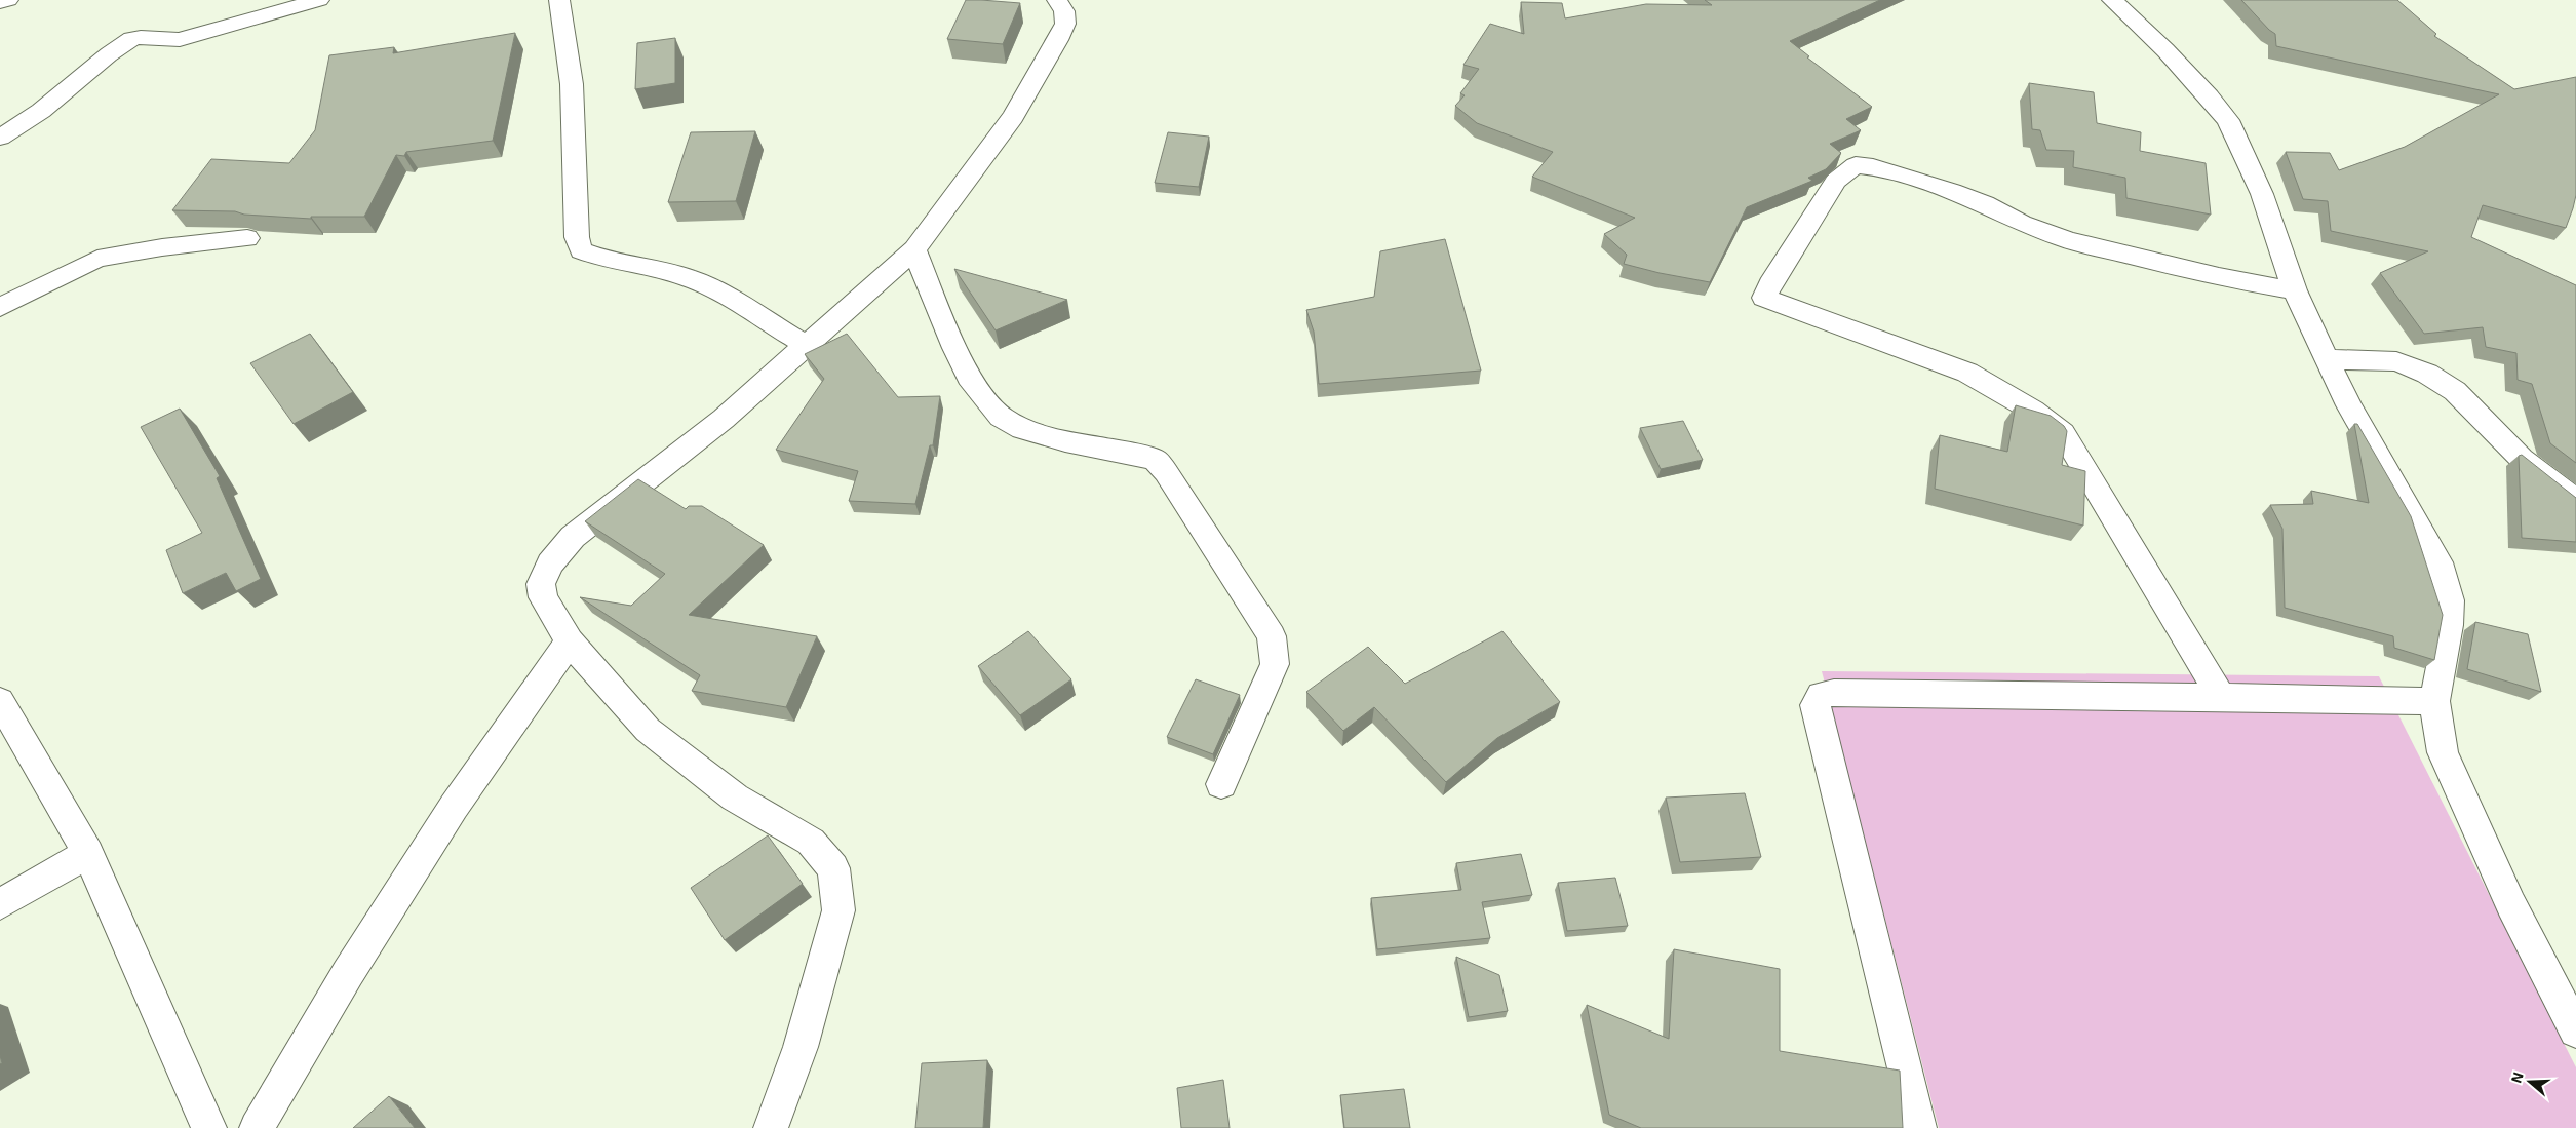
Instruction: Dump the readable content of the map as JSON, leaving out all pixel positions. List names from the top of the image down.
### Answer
{
  "north": "left"
}
